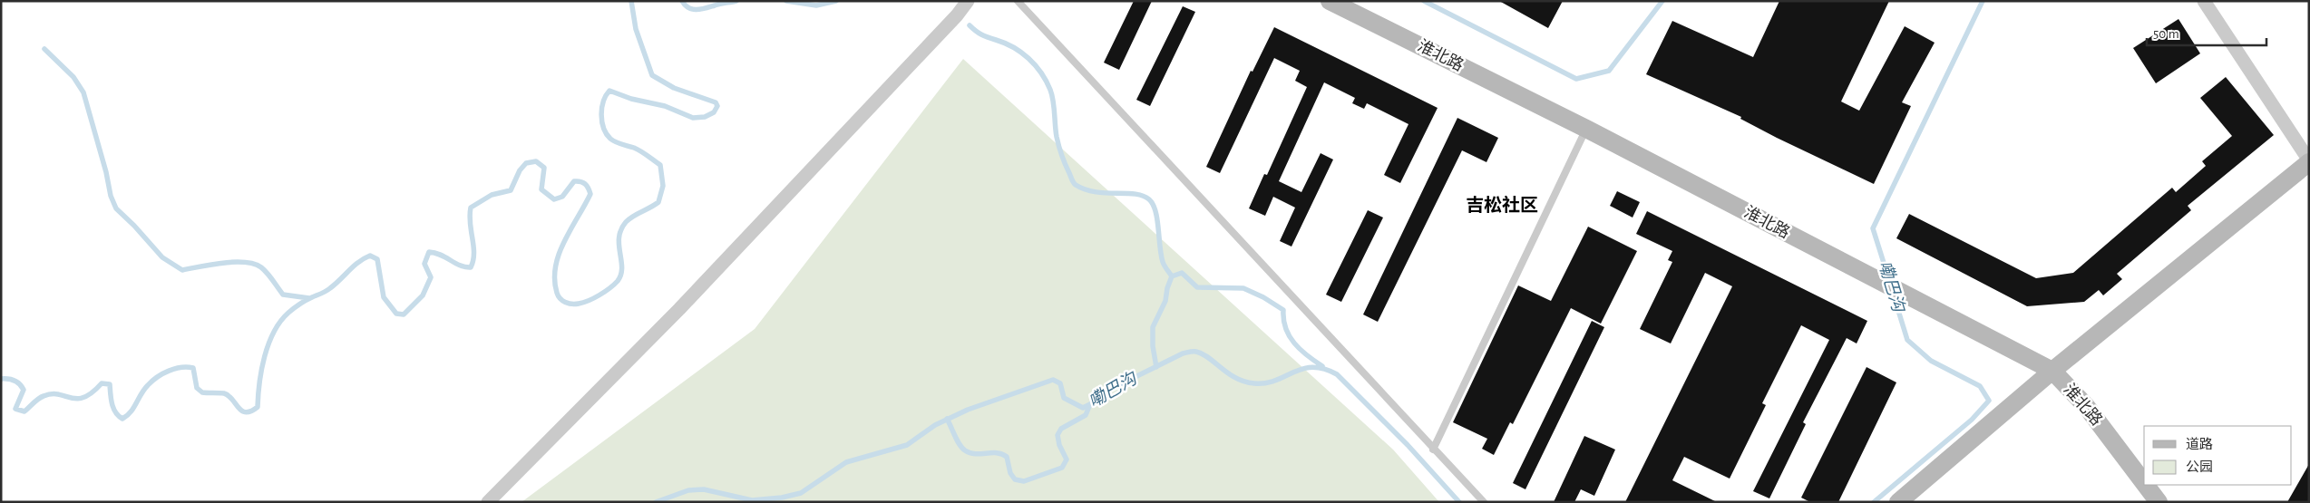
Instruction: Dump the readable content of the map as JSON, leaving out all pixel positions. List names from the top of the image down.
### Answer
{
  "streets": {
    "street": ["淮北路"]
  },
  "districts": ["吉松社区"],
  "water": ["嘞巴沟"],
  "legend": ["道路", "公园"],
  "scale_bar": "50 m"
}
